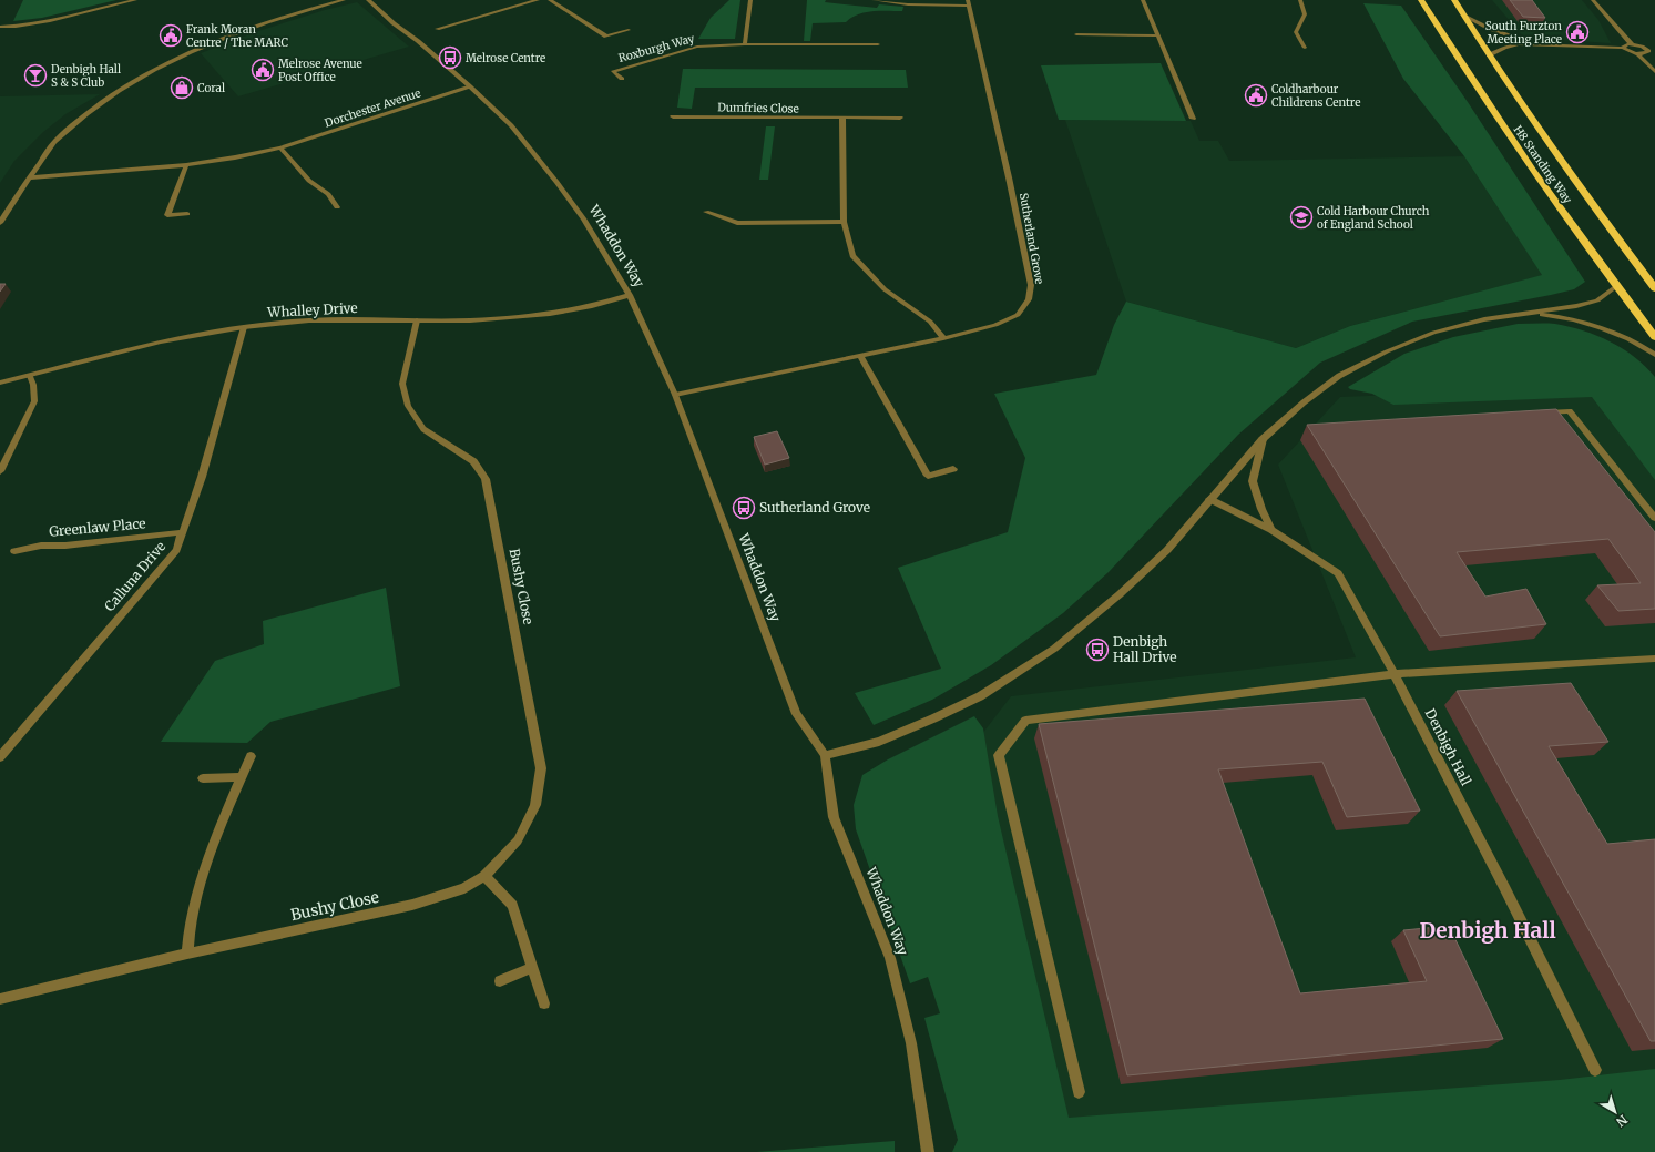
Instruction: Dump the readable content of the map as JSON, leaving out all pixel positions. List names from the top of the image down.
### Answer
{
  "streets": {
    "highway": ["H8 Standing Way"],
    "street": [
      "Roxburgh Way",
      "Dorchester Avenue",
      "Dumfries Close",
      "Sutherland Grove",
      "Whaddon Way",
      "Whalley Drive",
      "Greenlaw Place",
      "Calluna Drive",
      "Bushy Close",
      "Denbigh Hall"
    ]
  },
  "crossings": [
    ["Dorchester Avenue", "Whaddon Way"],
    ["Sutherland Grove", "Whaddon Way"],
    ["Whaddon Way", "Whalley Drive"],
    ["Whalley Drive", "Calluna Drive"],
    ["Whalley Drive", "Bushy Close"],
    ["Greenlaw Place", "Calluna Drive"]
  ],
  "districts": ["Denbigh Hall"],
  "places": {
    "public building": [
      "South Furzton Meeting Place",
      "Frank Moran Centre / The MARC",
      "Melrose Avenue Post Office",
      "Coldharbour Childrens Centre"
    ],
    "bus stop": ["Melrose Centre", "Sutherland Grove", "Denbigh Hall Drive"],
    "bar": ["Denbigh Hall S & S Club"],
    "shop": ["Coral"],
    "school or university": ["Cold Harbour Church of England School"]
  },
  "north": "bottom right"
}
